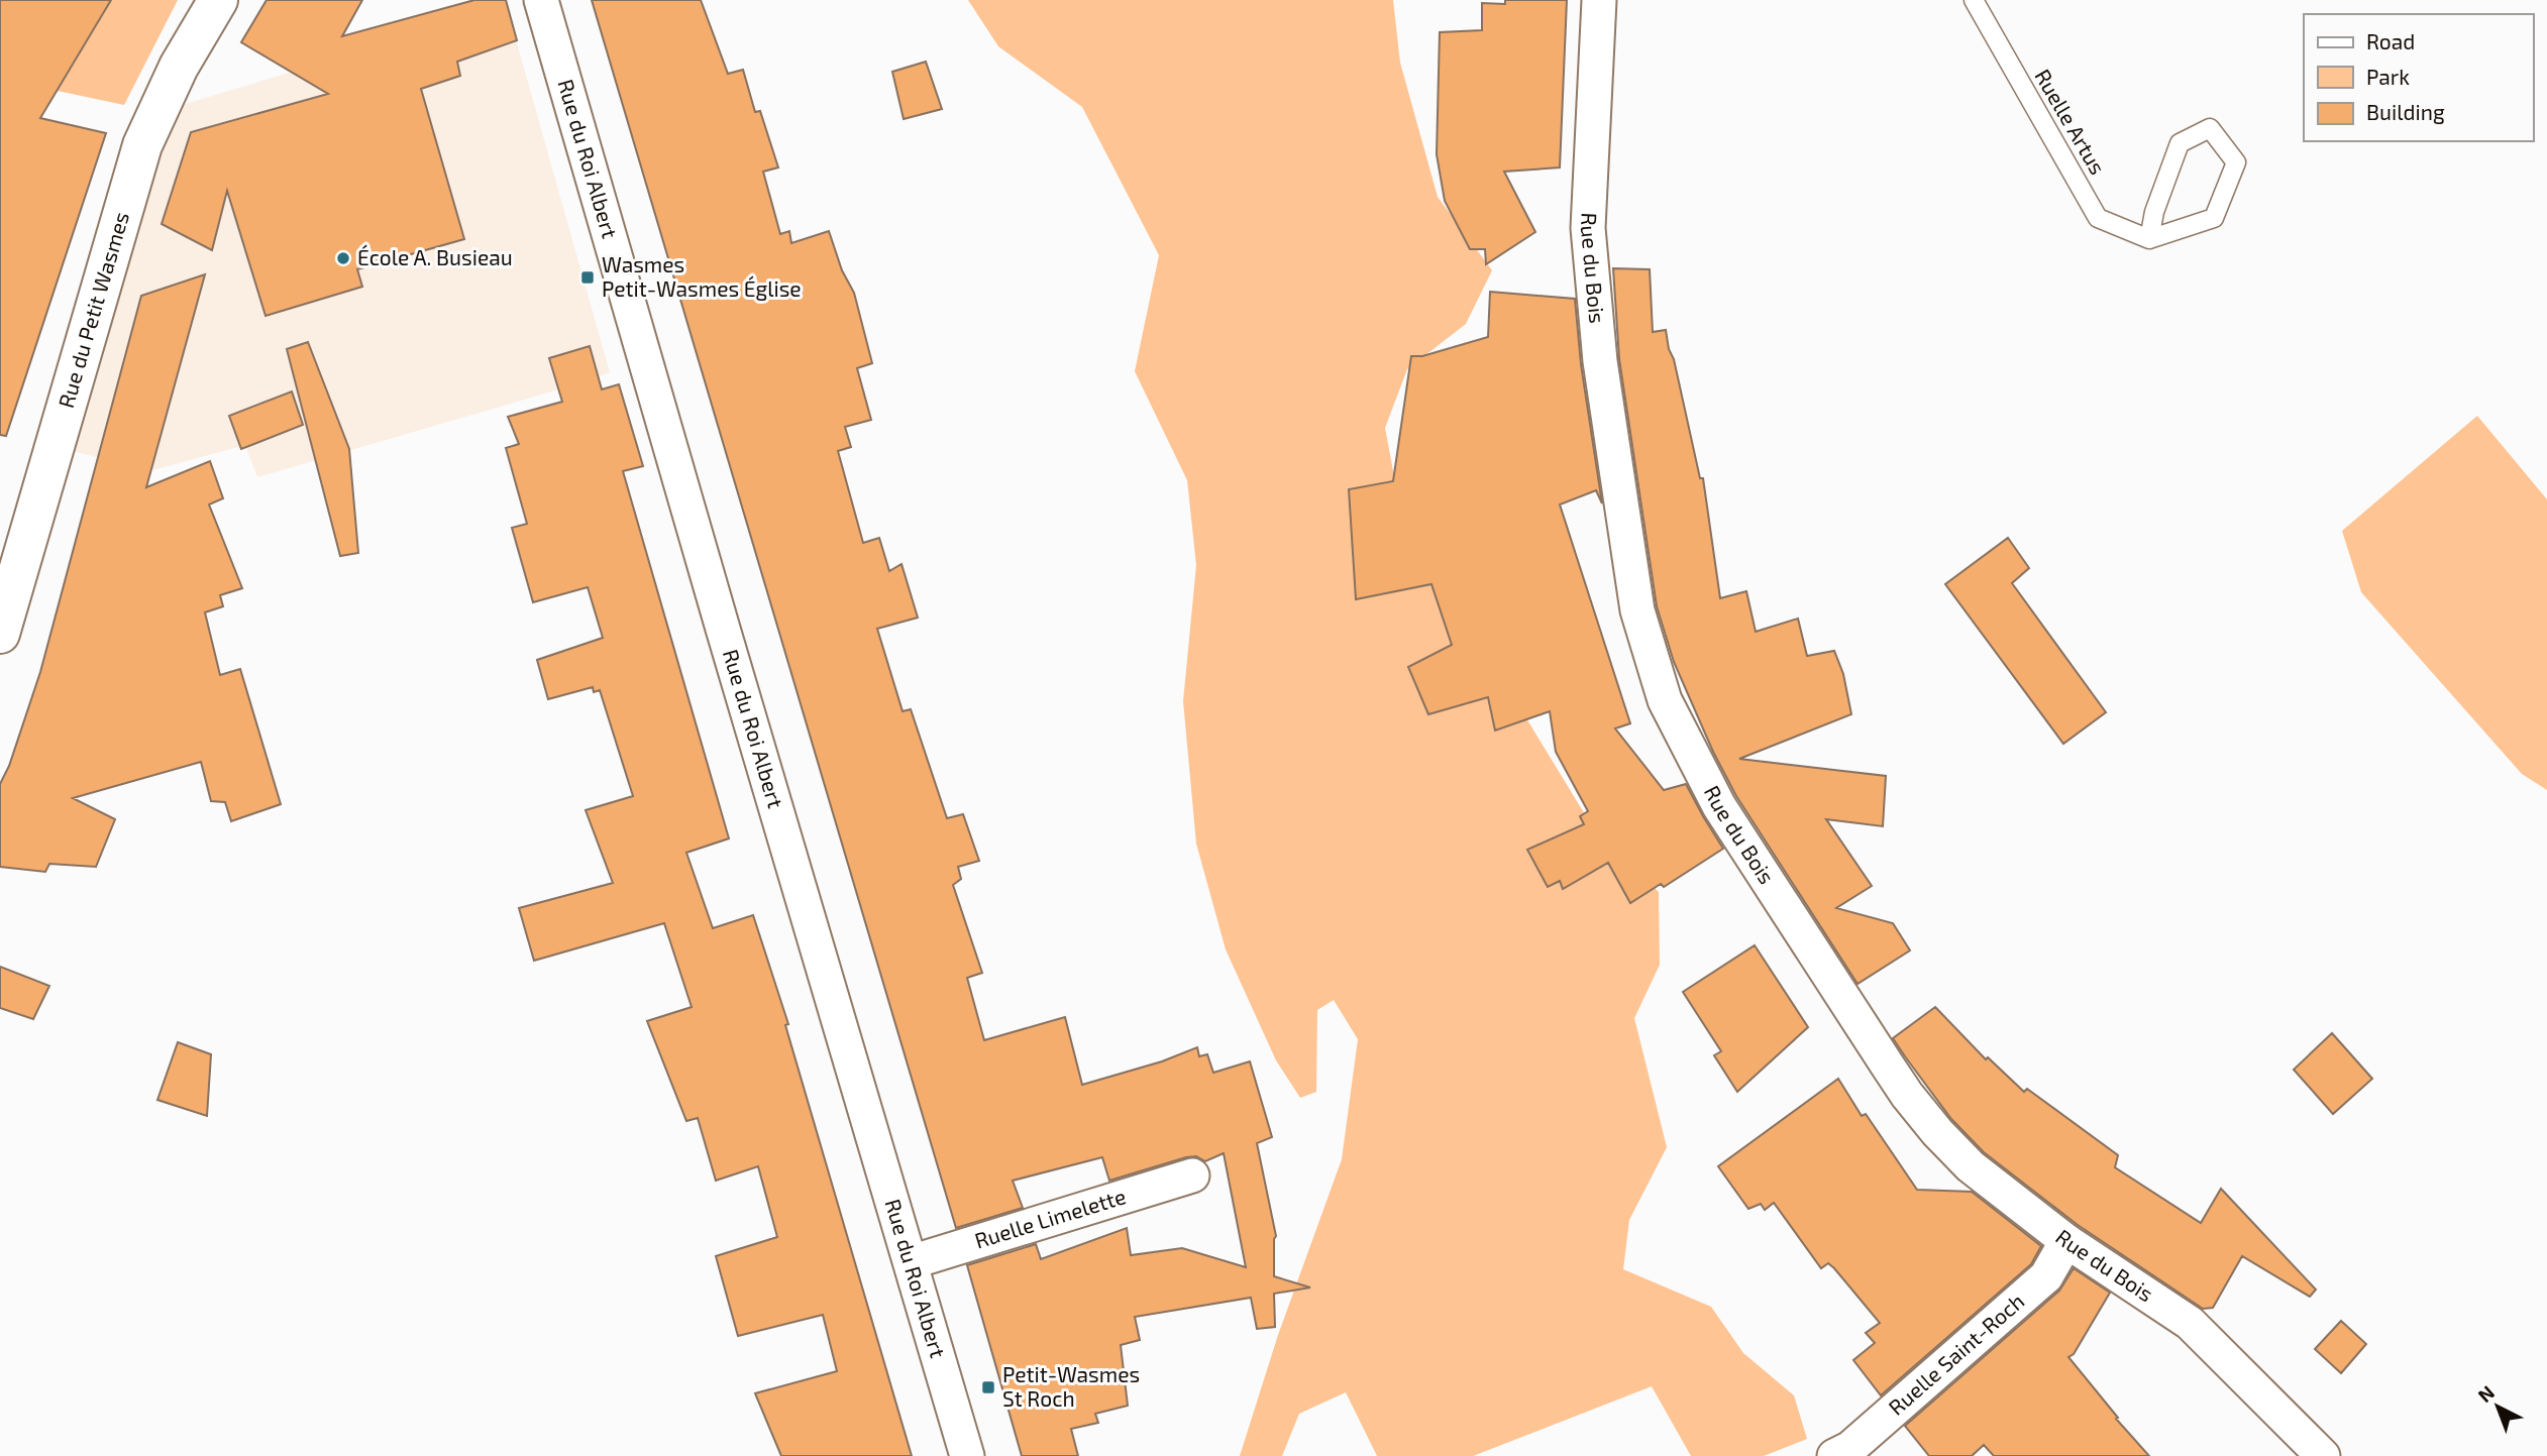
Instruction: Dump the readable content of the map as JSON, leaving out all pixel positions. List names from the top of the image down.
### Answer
{
  "streets": {
    "street": [
      "Rue du Roi Albert",
      "Rue du Bois",
      "Rue du Petit Wasmes",
      "Ruelle Limelette",
      "Ruelle Saint-Roch"
    ],
    "lane": ["Ruelle Artus"]
  },
  "crossings": [
    ["Rue du Roi Albert", "Ruelle Limelette"],
    ["Rue du Bois", "Ruelle Saint-Roch"]
  ],
  "places": {
    "other": ["École A. Busieau"],
    "transit": ["Wasmes Petit-Wasmes Église", "Petit-Wasmes St Roch"]
  },
  "legend": ["Road", "Park", "Building"],
  "north": "top left"
}
